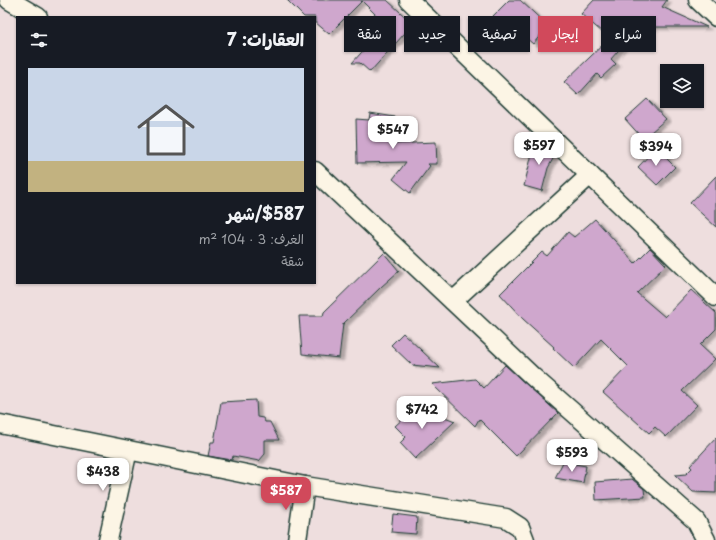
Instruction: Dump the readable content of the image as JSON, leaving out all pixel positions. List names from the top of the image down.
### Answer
{
  "page": {
    "chip": [
      "شراء",
      "إيجار",
      "تصفية",
      "جديد",
      "شقة"
    ],
    "heading": "العقارات: 7",
    "list": [
      {
        "name": "$587/شهر",
        "note": "الغرف: 3 · 104 m² · شقة"
      }
    ],
    "price": [
      "$547",
      "$597",
      "$394",
      "$742",
      "$593",
      "$438",
      "$587"
    ]
  }
}
